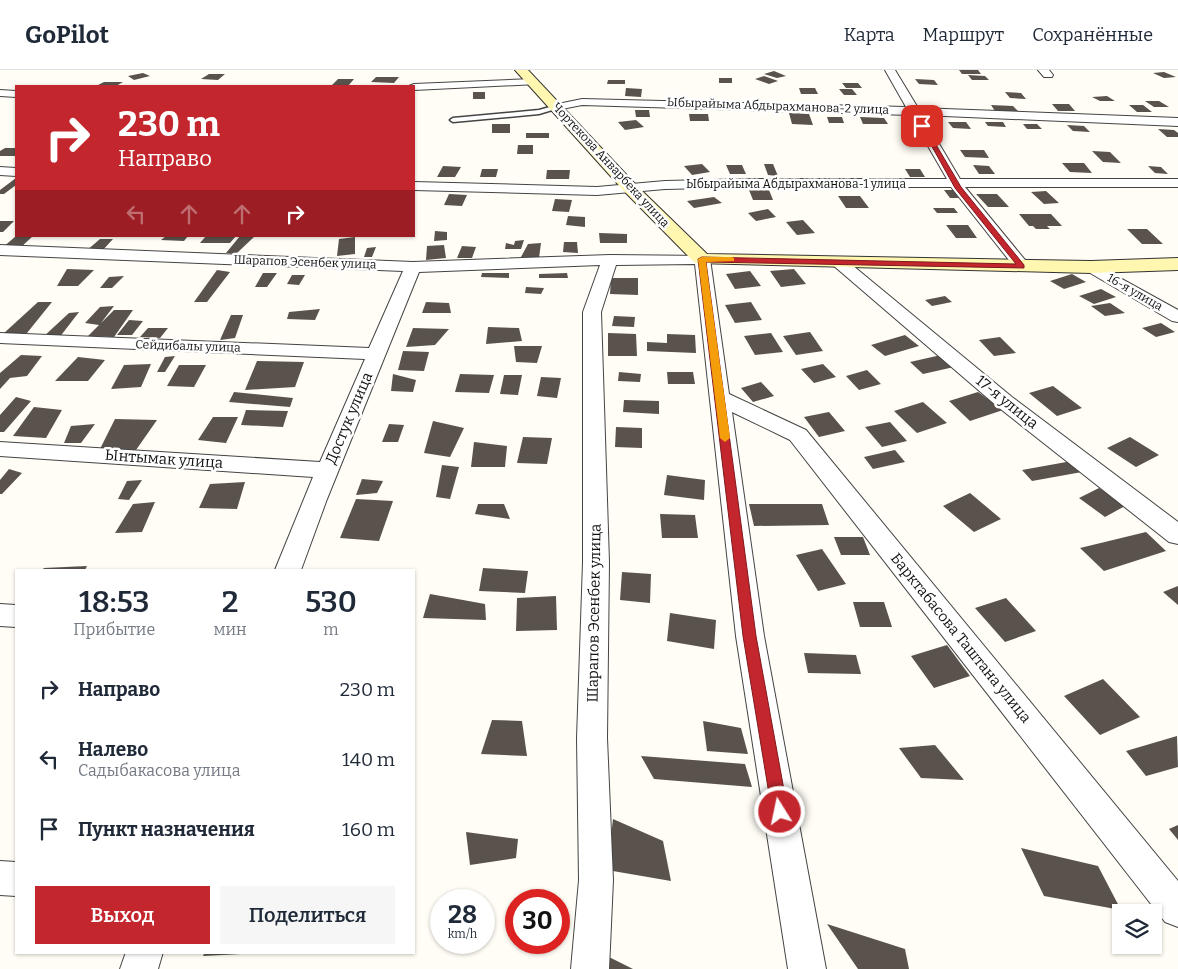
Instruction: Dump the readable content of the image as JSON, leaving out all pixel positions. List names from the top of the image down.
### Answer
{
  "streets": {
    "street": [
      "Ыбырайыма Абдырахманова-2 улица",
      "Чортекова Анварбека улица",
      "Ыбырайыма Абдырахманова-1 улица",
      "Шарапов Эсенбек улица",
      "16-я улица",
      "Сейдибалы улица",
      "17-я улица",
      "Достук улица",
      "Ынтымак улица",
      "Барктабасова Таштана улица"
    ]
  },
  "crossings": [
    ["Ыбырайыма Абдырахманова-2 улица", "Чортекова Анварбека улица"],
    ["Чортекова Анварбека улица", "Ыбырайыма Абдырахманова-1 улица"],
    ["Чортекова Анварбека улица", "Шарапов Эсенбек улица"],
    ["Шарапов Эсенбек улица", "Достук улица"],
    ["Сейдибалы улица", "Достук улица"],
    ["Достук улица", "Ынтымак улица"]
  ],
  "page": {
    "header": "GoPilot",
    "nav": ["Карта", "Маршрут", "Сохранённые"],
    "turn": ["230 m", "Направо"],
    "eta": [
      "18:53",
      "Прибытие",
      "2",
      "мин",
      "530",
      "m"
    ],
    "list": [
      {
        "name": "Направо",
        "value": "230 m"
      },
      {
        "name": "Налево",
        "note": "Садыбакасова улица",
        "value": "140 m"
      },
      {
        "name": "Пункт назначения",
        "value": "160 m"
      }
    ],
    "buttons": ["Выход", "Поделиться"],
    "speed": "28 km/h",
    "limit": "30"
  }
}
